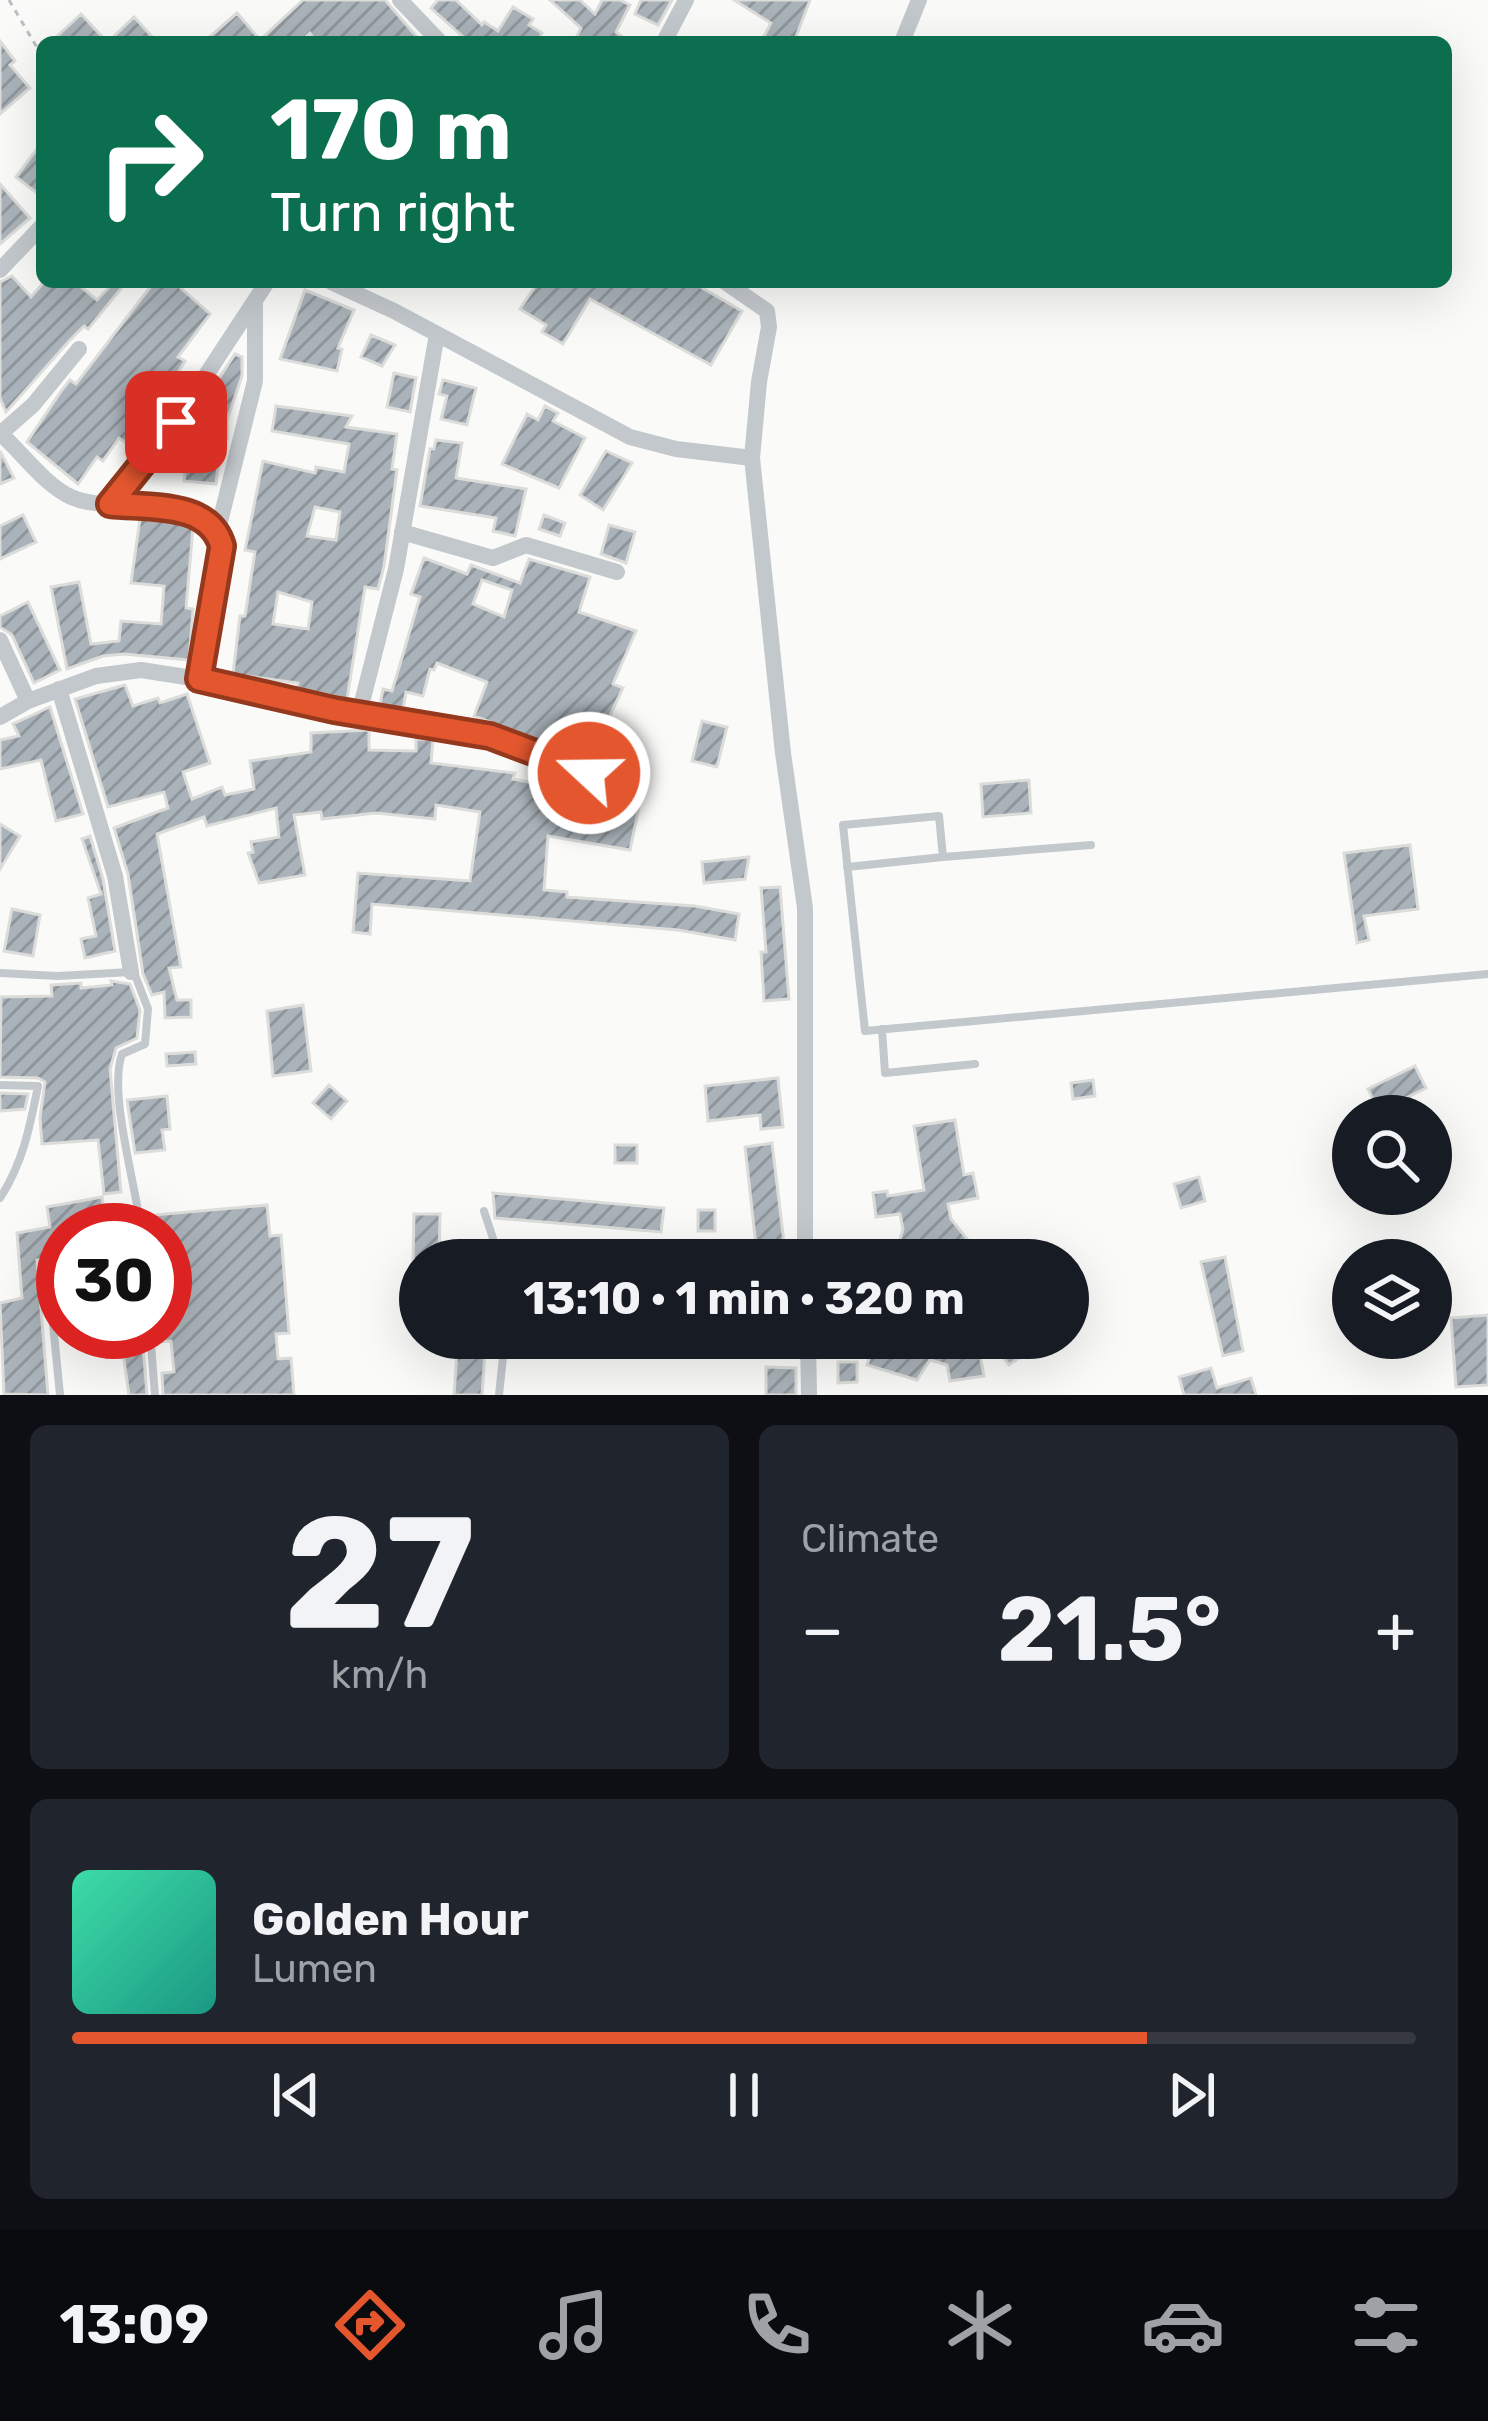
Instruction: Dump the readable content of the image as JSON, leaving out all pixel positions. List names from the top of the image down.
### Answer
{
  "page": {
    "turn": ["170 m", "Turn right"],
    "limit": "30",
    "trip": "13:10 · 1 min · 320 m",
    "tile": [
      ["27", "km/h"],
      "Climate"
    ],
    "heat": ["−", "21.5°", "+"],
    "song": ["Golden Hour", "Lumen"],
    "tabs": "13:09"
  }
}
